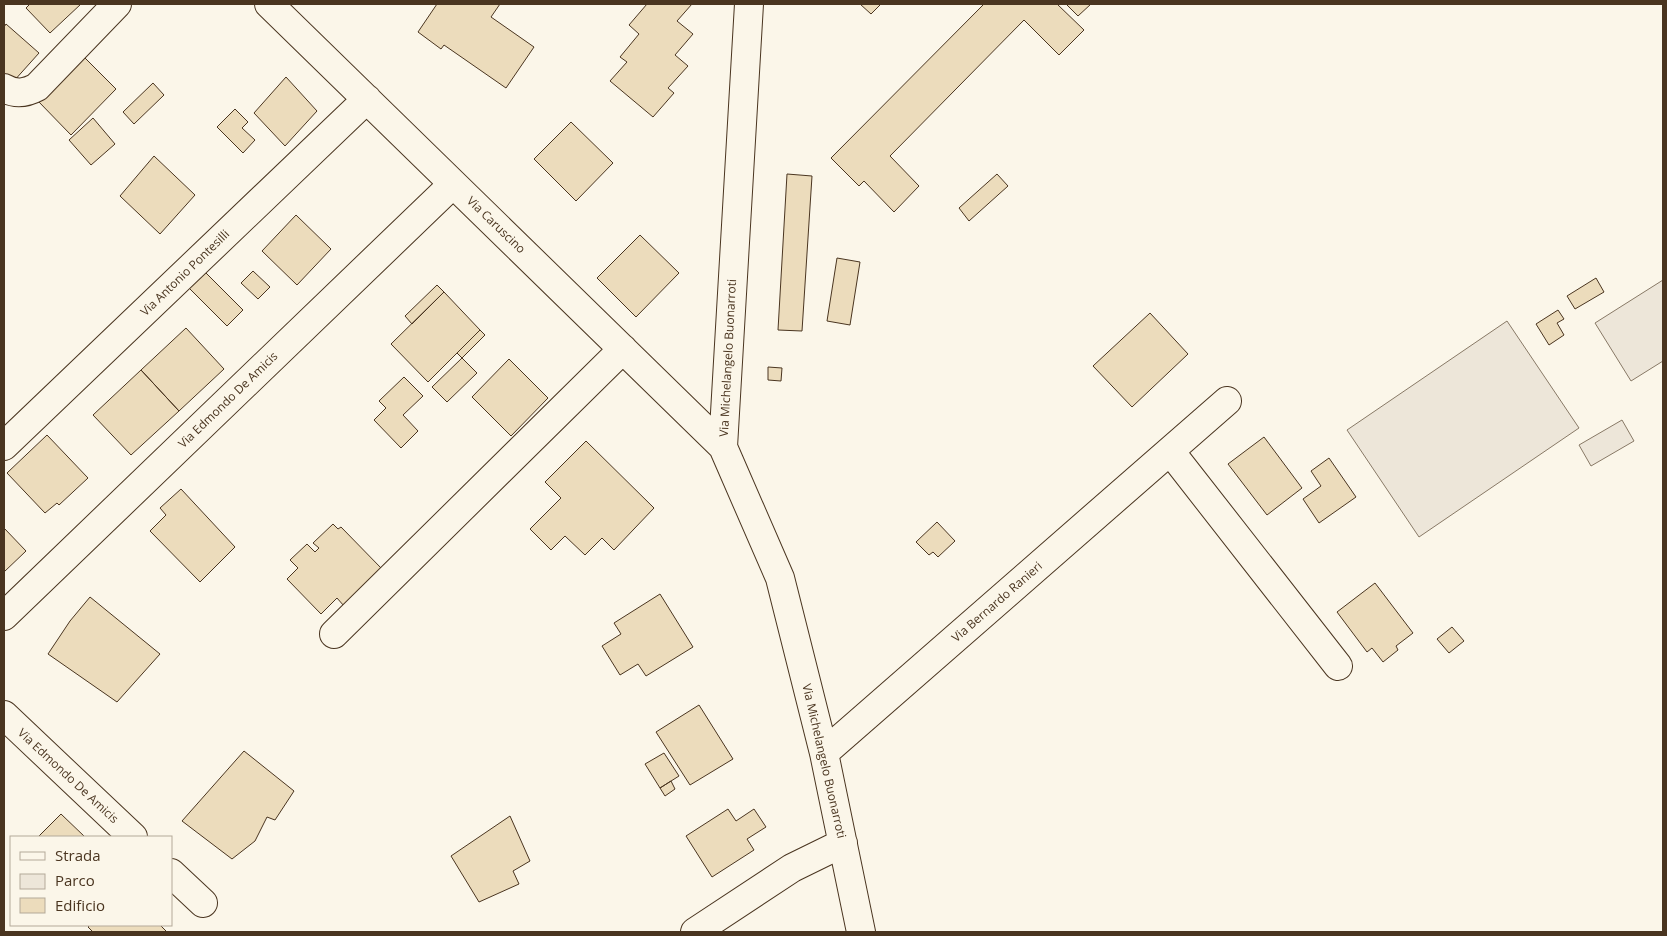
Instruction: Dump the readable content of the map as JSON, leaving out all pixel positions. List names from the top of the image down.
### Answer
{
  "streets": {
    "street": [
      "Via Caruscino",
      "Via Antonio Pontesilli",
      "Via Michelangelo Buonarroti",
      "Via Edmondo De Amicis",
      "Via Bernardo Ranieri"
    ]
  },
  "crossings": [
    ["Via Caruscino", "Via Antonio Pontesilli"],
    ["Via Caruscino", "Via Michelangelo Buonarroti"],
    ["Via Caruscino", "Via Edmondo De Amicis"],
    ["Via Michelangelo Buonarroti", "Via Bernardo Ranieri"]
  ],
  "legend": ["Strada", "Parco", "Edificio"]
}
